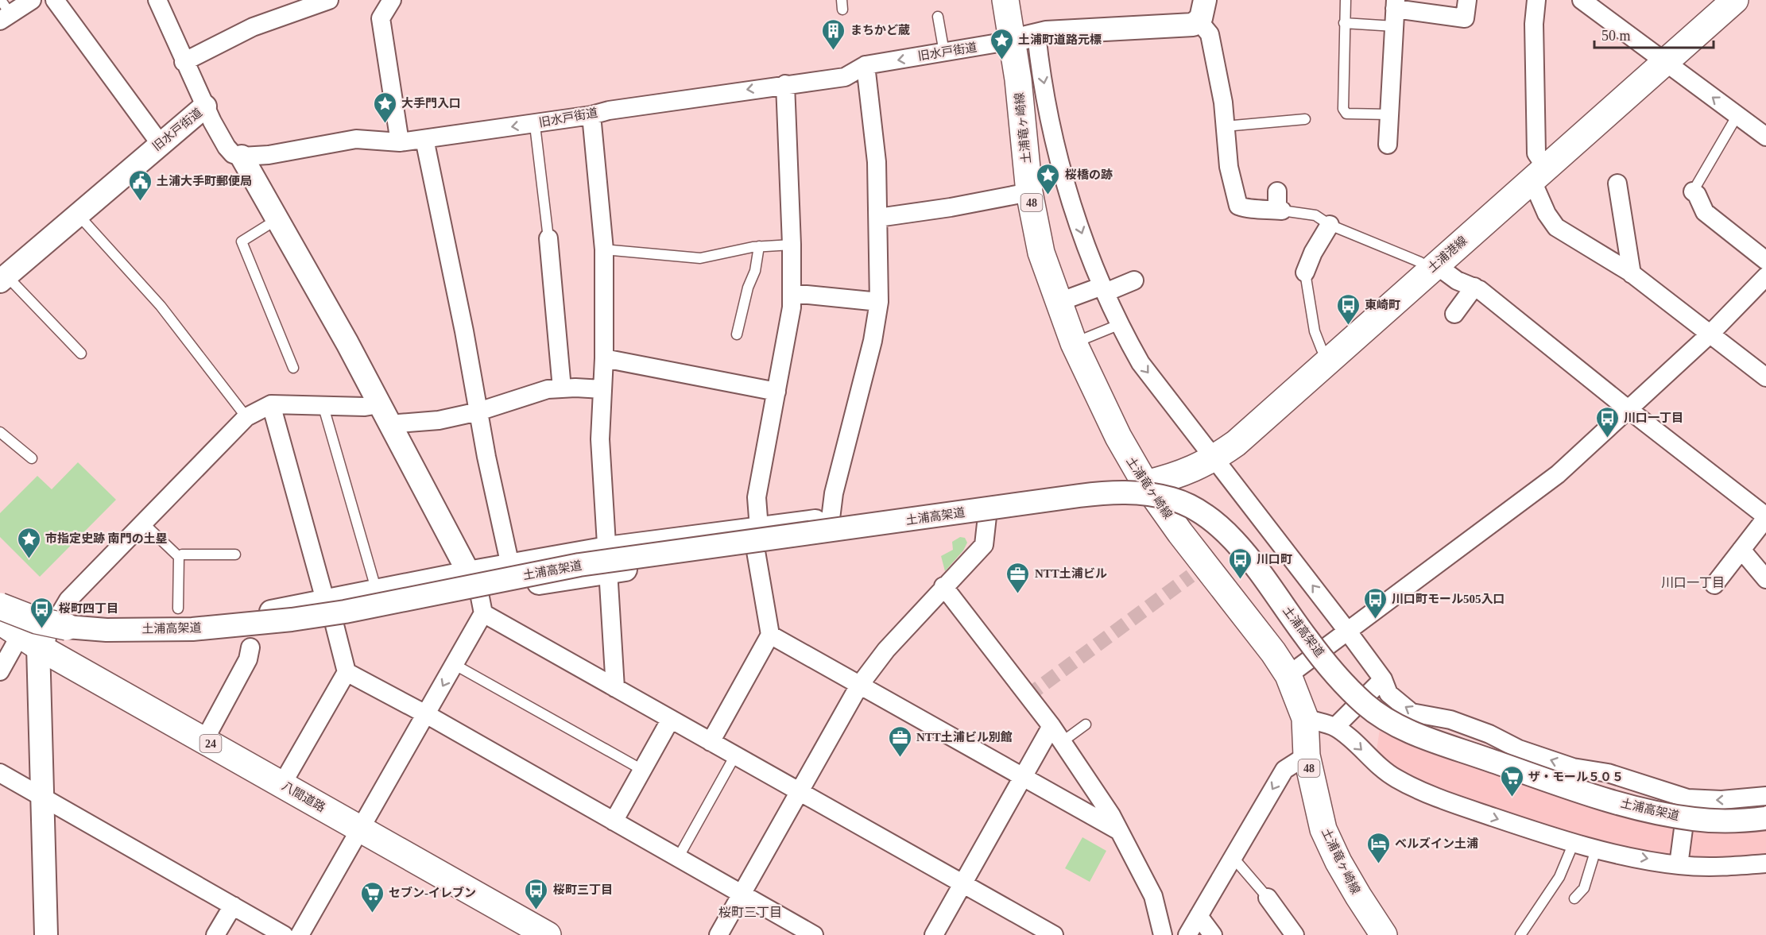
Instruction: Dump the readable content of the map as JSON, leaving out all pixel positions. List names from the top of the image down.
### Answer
{
  "streets": {
    "main road": [
      "土浦竜ヶ崎線",
      "48",
      "土浦港線",
      "24",
      "八間道路"
    ],
    "street": ["旧水戸街道", "土浦高架道"]
  },
  "crossings": [
    ["旧水戸街道", "土浦竜ヶ崎線"],
    ["土浦竜ヶ崎線", "土浦港線"],
    ["土浦高架道", "八間道路"]
  ],
  "districts": ["川口一丁目", "桜町三丁目"],
  "places": {
    "building": ["まちかど蔵"],
    "place": [
      "土浦町道路元標",
      "大手門入口",
      "桜橋の跡",
      "市指定史跡 南門の土塁"
    ],
    "public building": ["土浦大手町郵便局"],
    "bus stop": [
      "東崎町",
      "川口一丁目",
      "川口町",
      "川口町モール505入口",
      "桜町四丁目",
      "桜町三丁目"
    ],
    "office": ["NTT土浦ビル", "NTT土浦ビル別館"],
    "supermarket": ["ザ・モール５０５", "セブン-イレブン"],
    "hotel": ["ベルズイン土浦"]
  },
  "scale_bar": "50 m"
}
